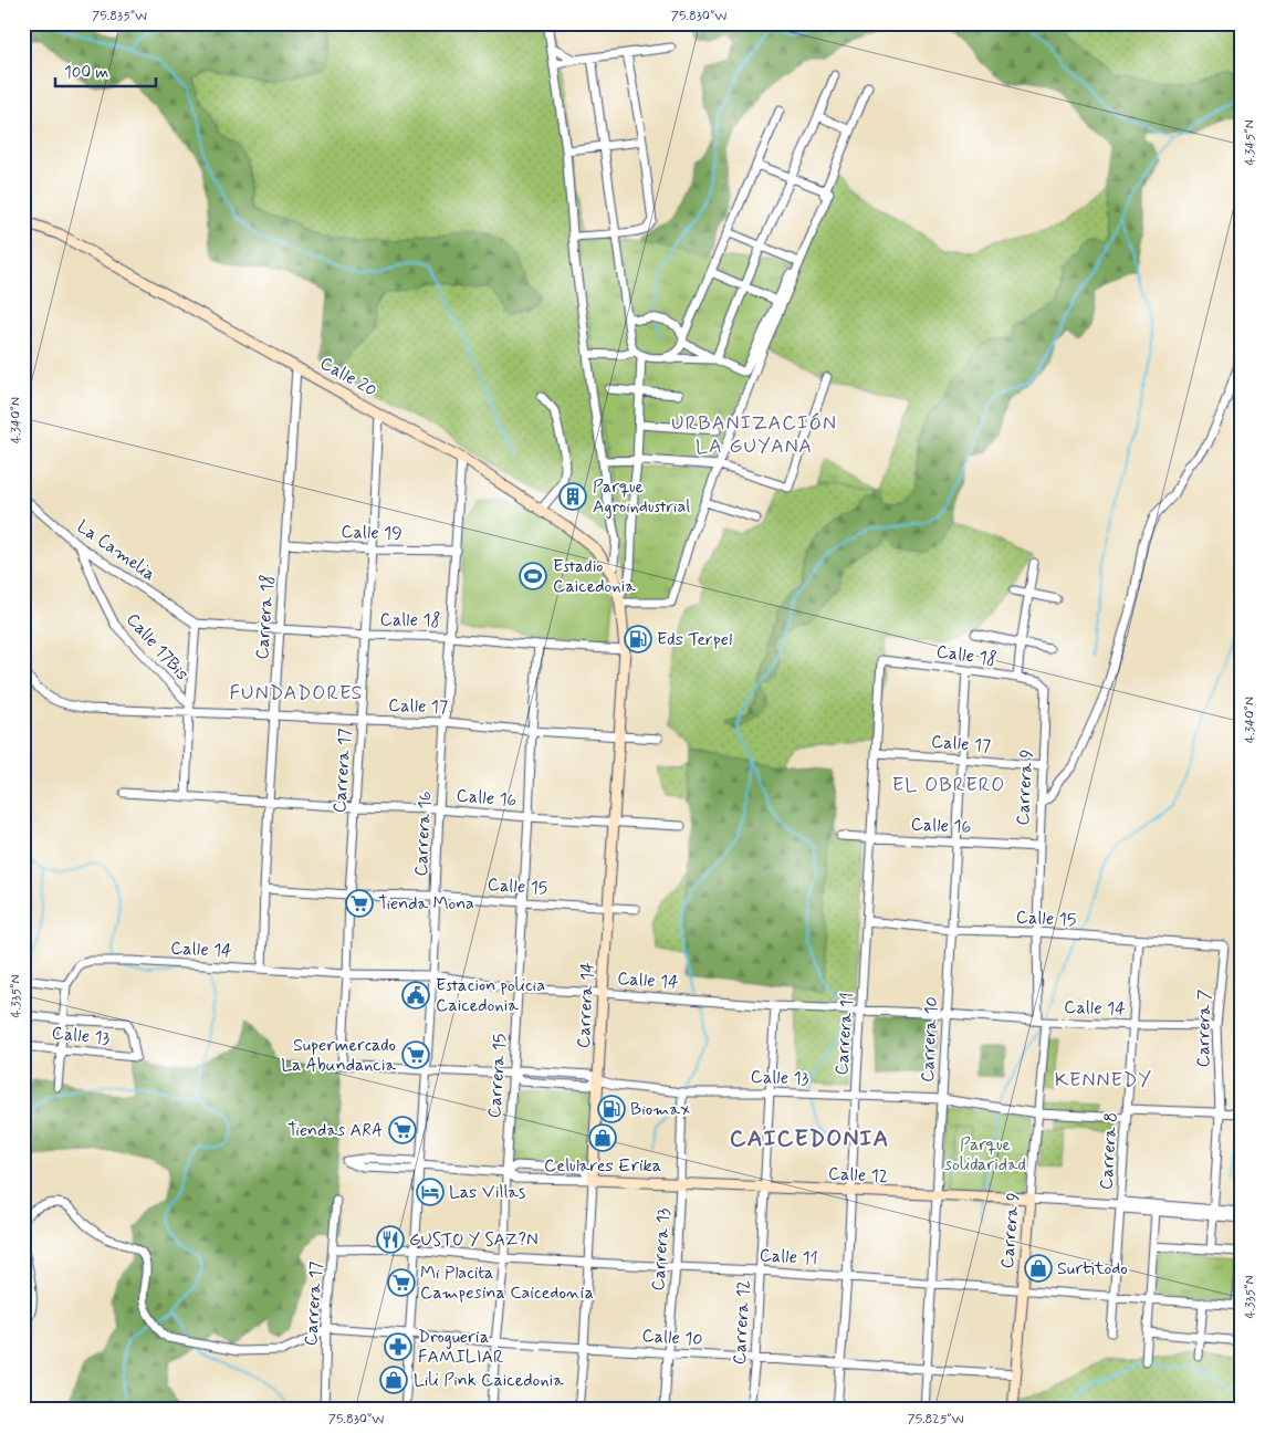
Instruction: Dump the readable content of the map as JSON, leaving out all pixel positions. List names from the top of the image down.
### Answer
{
  "streets": {
    "main road": [
      "Calle 20",
      "Carrera 9",
      "Carrera 14",
      "Calle 12"
    ],
    "street": [
      "Calle 19",
      "La Camelia",
      "Carrera 18",
      "Calle 18",
      "Calle 17Bis",
      "Calle 17",
      "Carrera 17",
      "Calle 16",
      "Carrera 16",
      "Calle 15",
      "Calle 14",
      "Carrera 7",
      "Carrera 11",
      "Calle 13",
      "Carrera 10",
      "Carrera 15",
      "Carrera 8",
      "Carrera 13",
      "Calle 11",
      "Carrera 12",
      "Calle 10"
    ]
  },
  "crossings": [
    ["Calle 20", "Carrera 18"],
    ["Calle 20", "Carrera 17"],
    ["Calle 20", "Carrera 16"],
    ["Calle 20", "Carrera 14"],
    ["Calle 19", "Carrera 18"],
    ["Calle 19", "Carrera 17"],
    ["Calle 19", "Carrera 16"],
    ["La Camelia", "Calle 18"],
    ["La Camelia", "Calle 17Bis"],
    ["Carrera 18", "Calle 18"],
    ["Carrera 18", "Calle 17"],
    ["Carrera 18", "Calle 16"],
    ["Carrera 18", "Calle 15"],
    ["Carrera 18", "Calle 14"],
    ["Calle 18", "Carrera 17"],
    ["Calle 18", "Carrera 9"],
    ["Calle 18", "Carrera 16"],
    ["Calle 18", "Carrera 14"],
    ["Calle 18", "Carrera 11"],
    ["Calle 18", "Carrera 10"],
    ["Calle 18", "Carrera 15"],
    ["Calle 17Bis", "Calle 17"],
    ["Calle 17", "Carrera 17"],
    ["Calle 17", "Carrera 9"],
    ["Calle 17", "Carrera 16"],
    ["Calle 17", "Carrera 14"],
    ["Calle 17", "Carrera 11"],
    ["Calle 17", "Carrera 10"],
    ["Calle 17", "Carrera 15"],
    ["Carrera 17", "Calle 16"],
    ["Carrera 17", "Calle 15"],
    ["Carrera 17", "Calle 14"],
    ["Carrera 17", "Calle 13"],
    ["Carrera 17", "Calle 11"],
    ["Carrera 17", "Calle 10"],
    ["Carrera 9", "Calle 16"],
    ["Carrera 9", "Calle 15"],
    ["Carrera 9", "Calle 14"],
    ["Carrera 9", "Calle 13"],
    ["Carrera 9", "Calle 12"],
    ["Carrera 9", "Calle 11"],
    ["Carrera 9", "Calle 10"],
    ["Calle 16", "Carrera 16"],
    ["Calle 16", "Carrera 14"],
    ["Calle 16", "Carrera 11"],
    ["Calle 16", "Carrera 10"],
    ["Calle 16", "Carrera 15"],
    ["Carrera 16", "Calle 15"],
    ["Carrera 16", "Calle 14"],
    ["Carrera 16", "Calle 13"],
    ["Carrera 16", "Calle 12"],
    ["Carrera 16", "Calle 11"],
    ["Carrera 16", "Calle 10"],
    ["Calle 15", "Carrera 14"],
    ["Calle 15", "Carrera 7"],
    ["Calle 15", "Carrera 11"],
    ["Calle 15", "Carrera 10"],
    ["Calle 15", "Carrera 15"],
    ["Calle 15", "Carrera 8"],
    ["Calle 14", "Carrera 14"],
    ["Calle 14", "Carrera 7"],
    ["Calle 14", "Carrera 11"],
    ["Calle 14", "Carrera 10"],
    ["Calle 14", "Carrera 15"],
    ["Calle 14", "Carrera 8"],
    ["Calle 14", "Carrera 12"],
    ["Carrera 14", "Calle 13"],
    ["Carrera 14", "Calle 12"],
    ["Carrera 14", "Calle 11"],
    ["Carrera 14", "Calle 10"],
    ["Carrera 7", "Calle 12"],
    ["Carrera 11", "Calle 13"],
    ["Carrera 11", "Calle 12"],
    ["Carrera 11", "Calle 11"],
    ["Carrera 11", "Calle 10"],
    ["Calle 13", "Carrera 10"],
    ["Calle 13", "Carrera 15"],
    ["Calle 13", "Carrera 8"],
    ["Calle 13", "Carrera 13"],
    ["Calle 13", "Carrera 12"],
    ["Carrera 10", "Calle 12"],
    ["Carrera 10", "Calle 11"],
    ["Carrera 10", "Calle 10"],
    ["Carrera 15", "Calle 12"],
    ["Carrera 15", "Calle 11"],
    ["Carrera 15", "Calle 10"],
    ["Carrera 8", "Calle 12"],
    ["Carrera 8", "Calle 11"],
    ["Calle 12", "Carrera 13"],
    ["Calle 12", "Carrera 12"],
    ["Carrera 13", "Calle 11"],
    ["Carrera 13", "Calle 10"],
    ["Calle 11", "Carrera 12"],
    ["Carrera 12", "Calle 10"]
  ],
  "districts": [
    "URBANIZACIÓN LA GUYANA",
    "FUNDADORES",
    "EL OBRERO",
    "KENNEDY",
    "CAICEDONIA"
  ],
  "parks": ["Parque solidaridad"],
  "places": {
    "building": ["Parque Agroindustrial"],
    "sports": ["Estadio Caicedonia"],
    "fuel station": ["Eds Terpel", "Biomax"],
    "supermarket": [
      "Tienda Mona",
      "Supermercado La Abundancia",
      "Tiendas ARA",
      "Mi Placita Campesina Caicedonia"
    ],
    "public building": ["Estacion policia Caicedonia"],
    "shop": ["Celulares Erika", "Surtitodo", "Lili Pink Caicedonia"],
    "hotel": ["Las Villas"],
    "restaurant": ["GUSTO Y SAZ?N"],
    "pharmacy": ["Drogueria FAMILIAR"]
  },
  "scale_bar": "100 m",
  "coordinates": [
    "75.835°W",
    "75.830°W",
    "4.345°N",
    "4.340°N",
    "4.335°N",
    "75.825°W"
  ]
}
